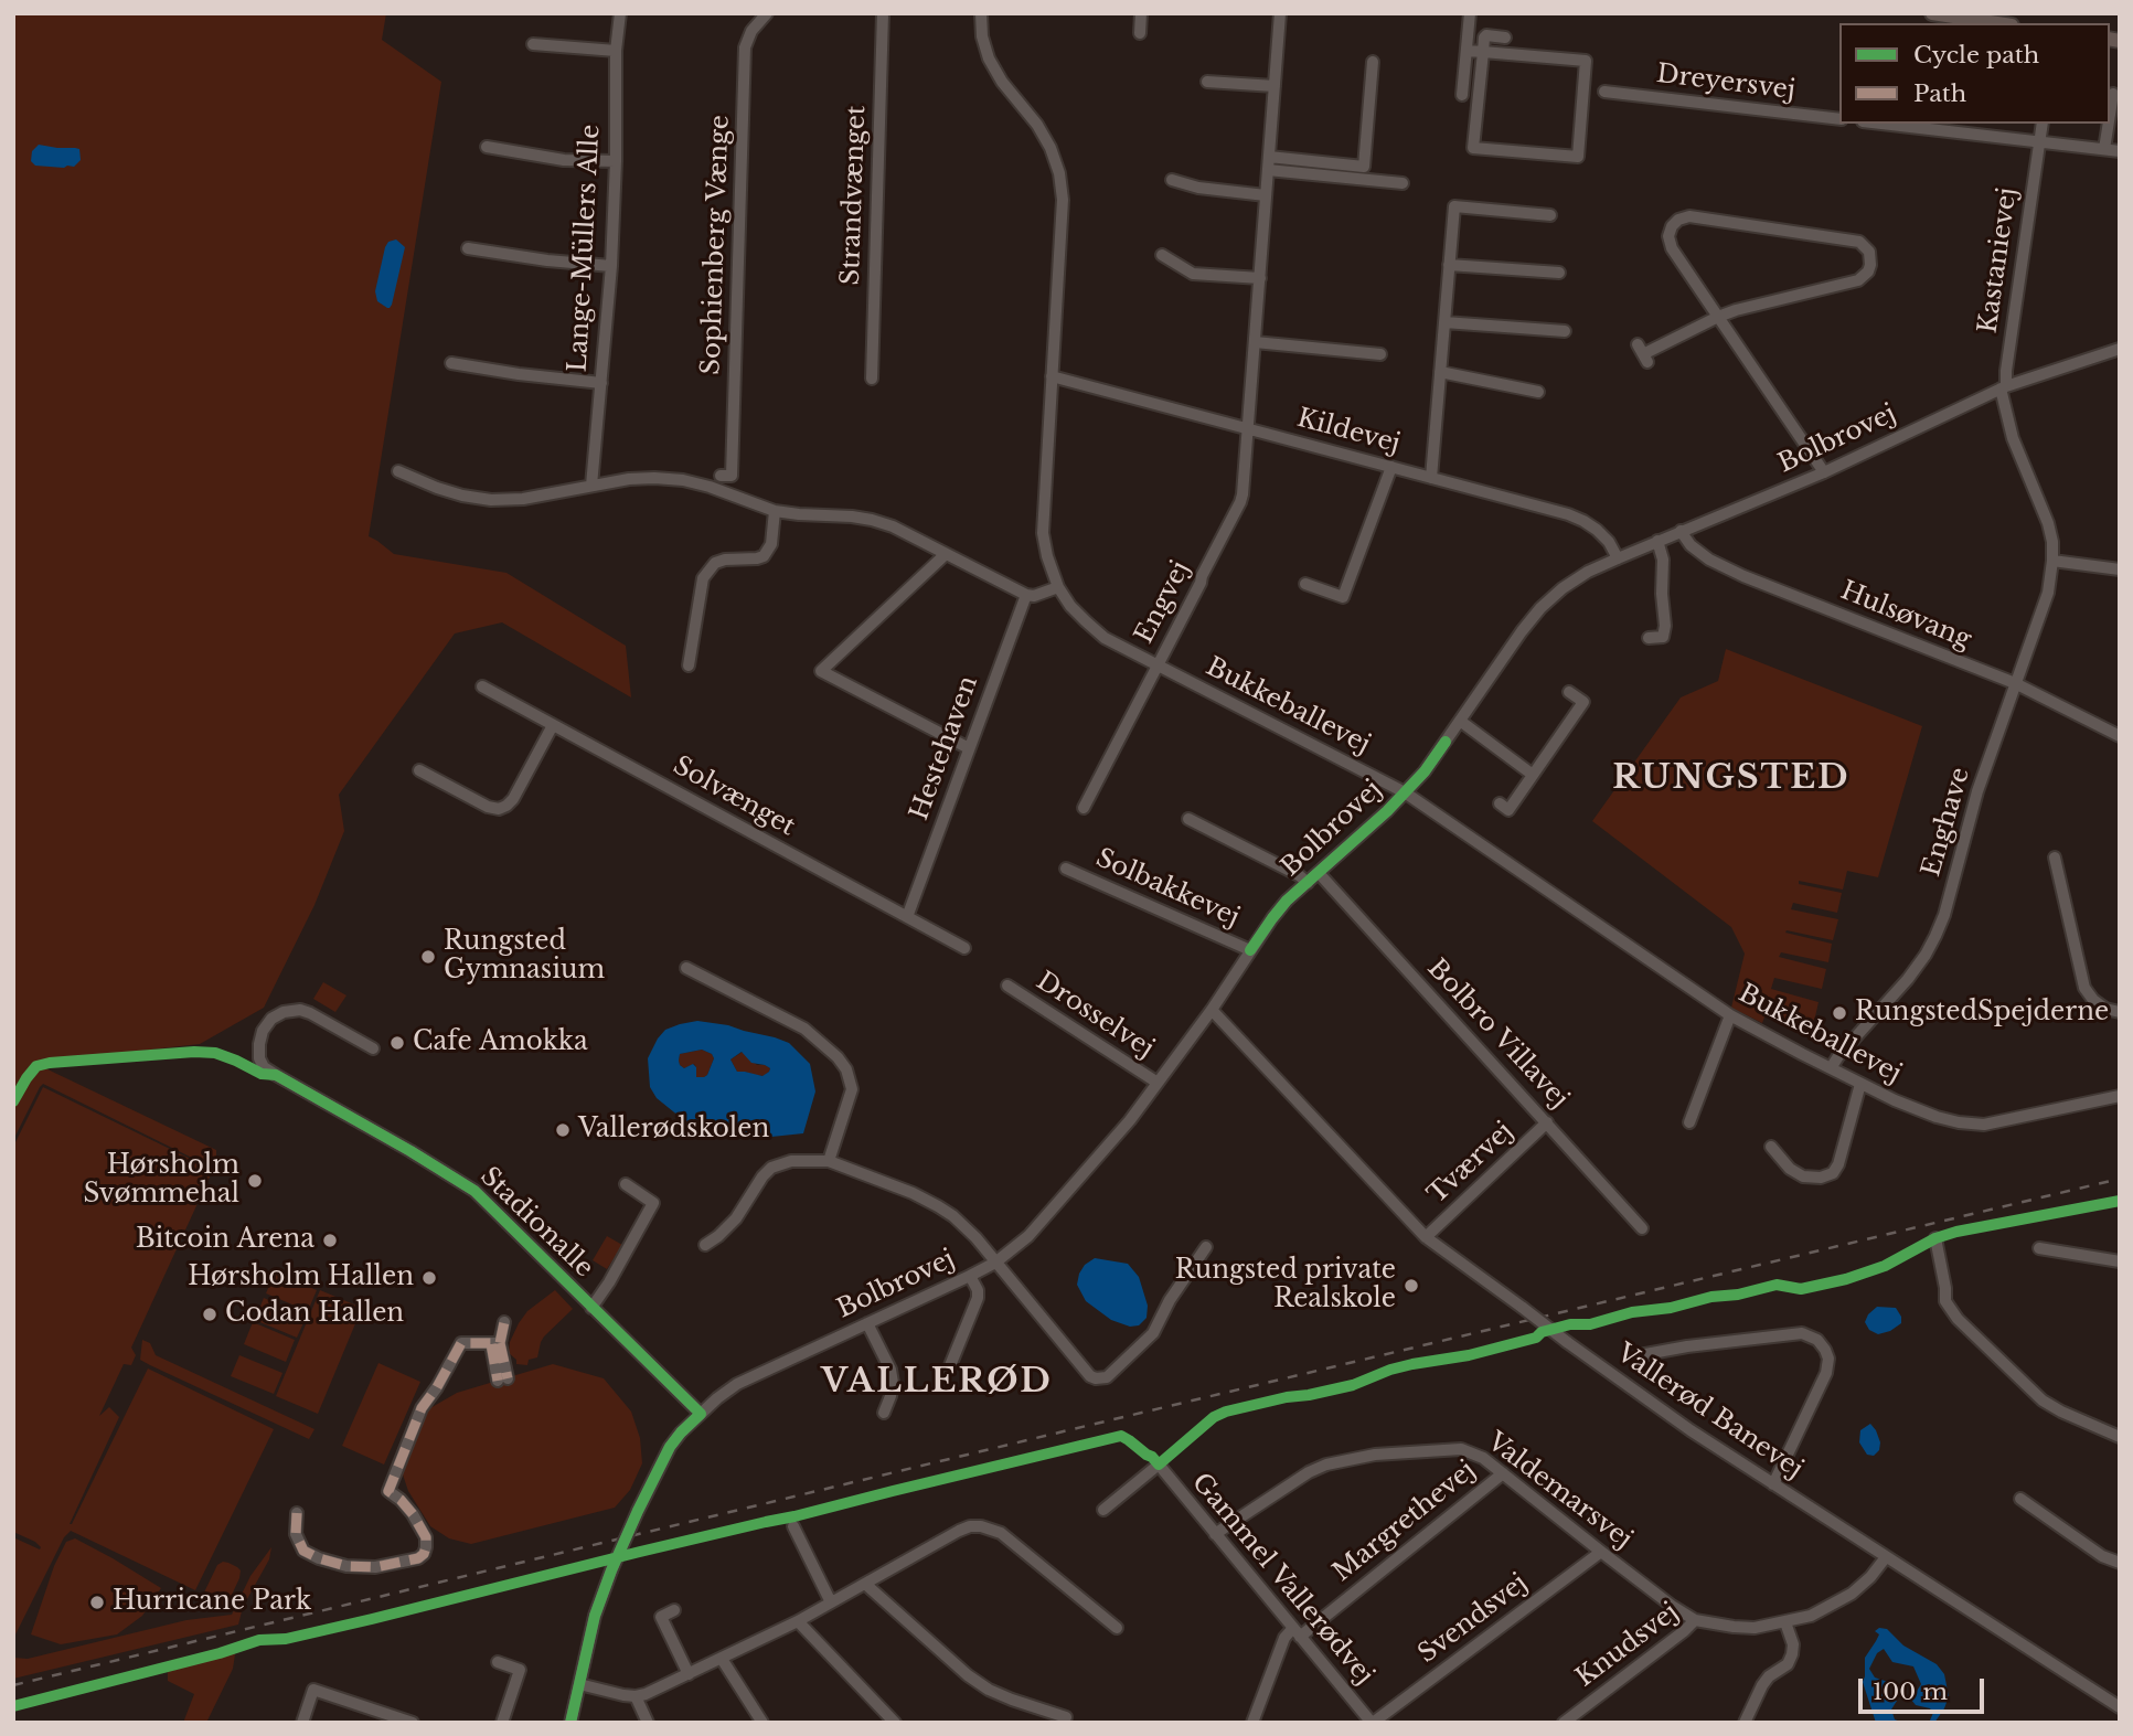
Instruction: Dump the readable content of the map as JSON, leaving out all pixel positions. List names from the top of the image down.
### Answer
{
  "streets": {
    "street": [
      "Dreyersvej",
      "Strandvænget",
      "Sophienberg Vænge",
      "Lange-Müllers Alle",
      "Kastanievej",
      "Kildevej",
      "Bolbrovej",
      "Engvej",
      "Hulsøvang",
      "Bukkeballevej",
      "Hestehaven",
      "Solvænget",
      "Enghave",
      "Solbakkevej",
      "Drosselvej",
      "Bolbro Villavej",
      "Tværvej",
      "Stadionalle",
      "Vallerød Banevej",
      "Valdemarsvej",
      "Margrethevej",
      "Gammel Vallerødvej",
      "Svendsvej",
      "Knudsvej"
    ]
  },
  "crossings": [
    ["Kastanievej", "Bolbrovej"],
    ["Kastanievej", "Enghave"],
    ["Kildevej", "Bolbrovej"],
    ["Kildevej", "Engvej"],
    ["Kildevej", "Bukkeballevej"],
    ["Bolbrovej", "Hulsøvang"],
    ["Bolbrovej", "Bukkeballevej"],
    ["Bolbrovej", "Enghave"],
    ["Bolbrovej", "Solbakkevej"],
    ["Bolbrovej", "Drosselvej"],
    ["Bolbrovej", "Bolbro Villavej"],
    ["Bolbrovej", "Stadionalle"],
    ["Bolbrovej", "Vallerød Banevej"],
    ["Engvej", "Bukkeballevej"],
    ["Hulsøvang", "Enghave"],
    ["Bukkeballevej", "Enghave"],
    ["Hestehaven", "Solvænget"],
    ["Bolbro Villavej", "Tværvej"],
    ["Tværvej", "Vallerød Banevej"],
    ["Vallerød Banevej", "Knudsvej"],
    ["Valdemarsvej", "Margrethevej"],
    ["Valdemarsvej", "Gammel Vallerødvej"],
    ["Valdemarsvej", "Svendsvej"],
    ["Valdemarsvej", "Knudsvej"],
    ["Margrethevej", "Gammel Vallerødvej"],
    ["Gammel Vallerødvej", "Svendsvej"]
  ],
  "districts": ["RUNGSTED", "VALLERØD"],
  "places": [
    "Rungsted Gymnasium",
    "RungstedSpejderne",
    "Cafe Amokka",
    "Vallerødskolen",
    "Hørsholm Svømmehal",
    "Bitcoin Arena",
    "Hørsholm Hallen",
    "Rungsted private Realskole",
    "Codan Hallen",
    "Hurricane Park"
  ],
  "legend": ["Cycle path", "Path"],
  "scale_bar": "100 m"
}
